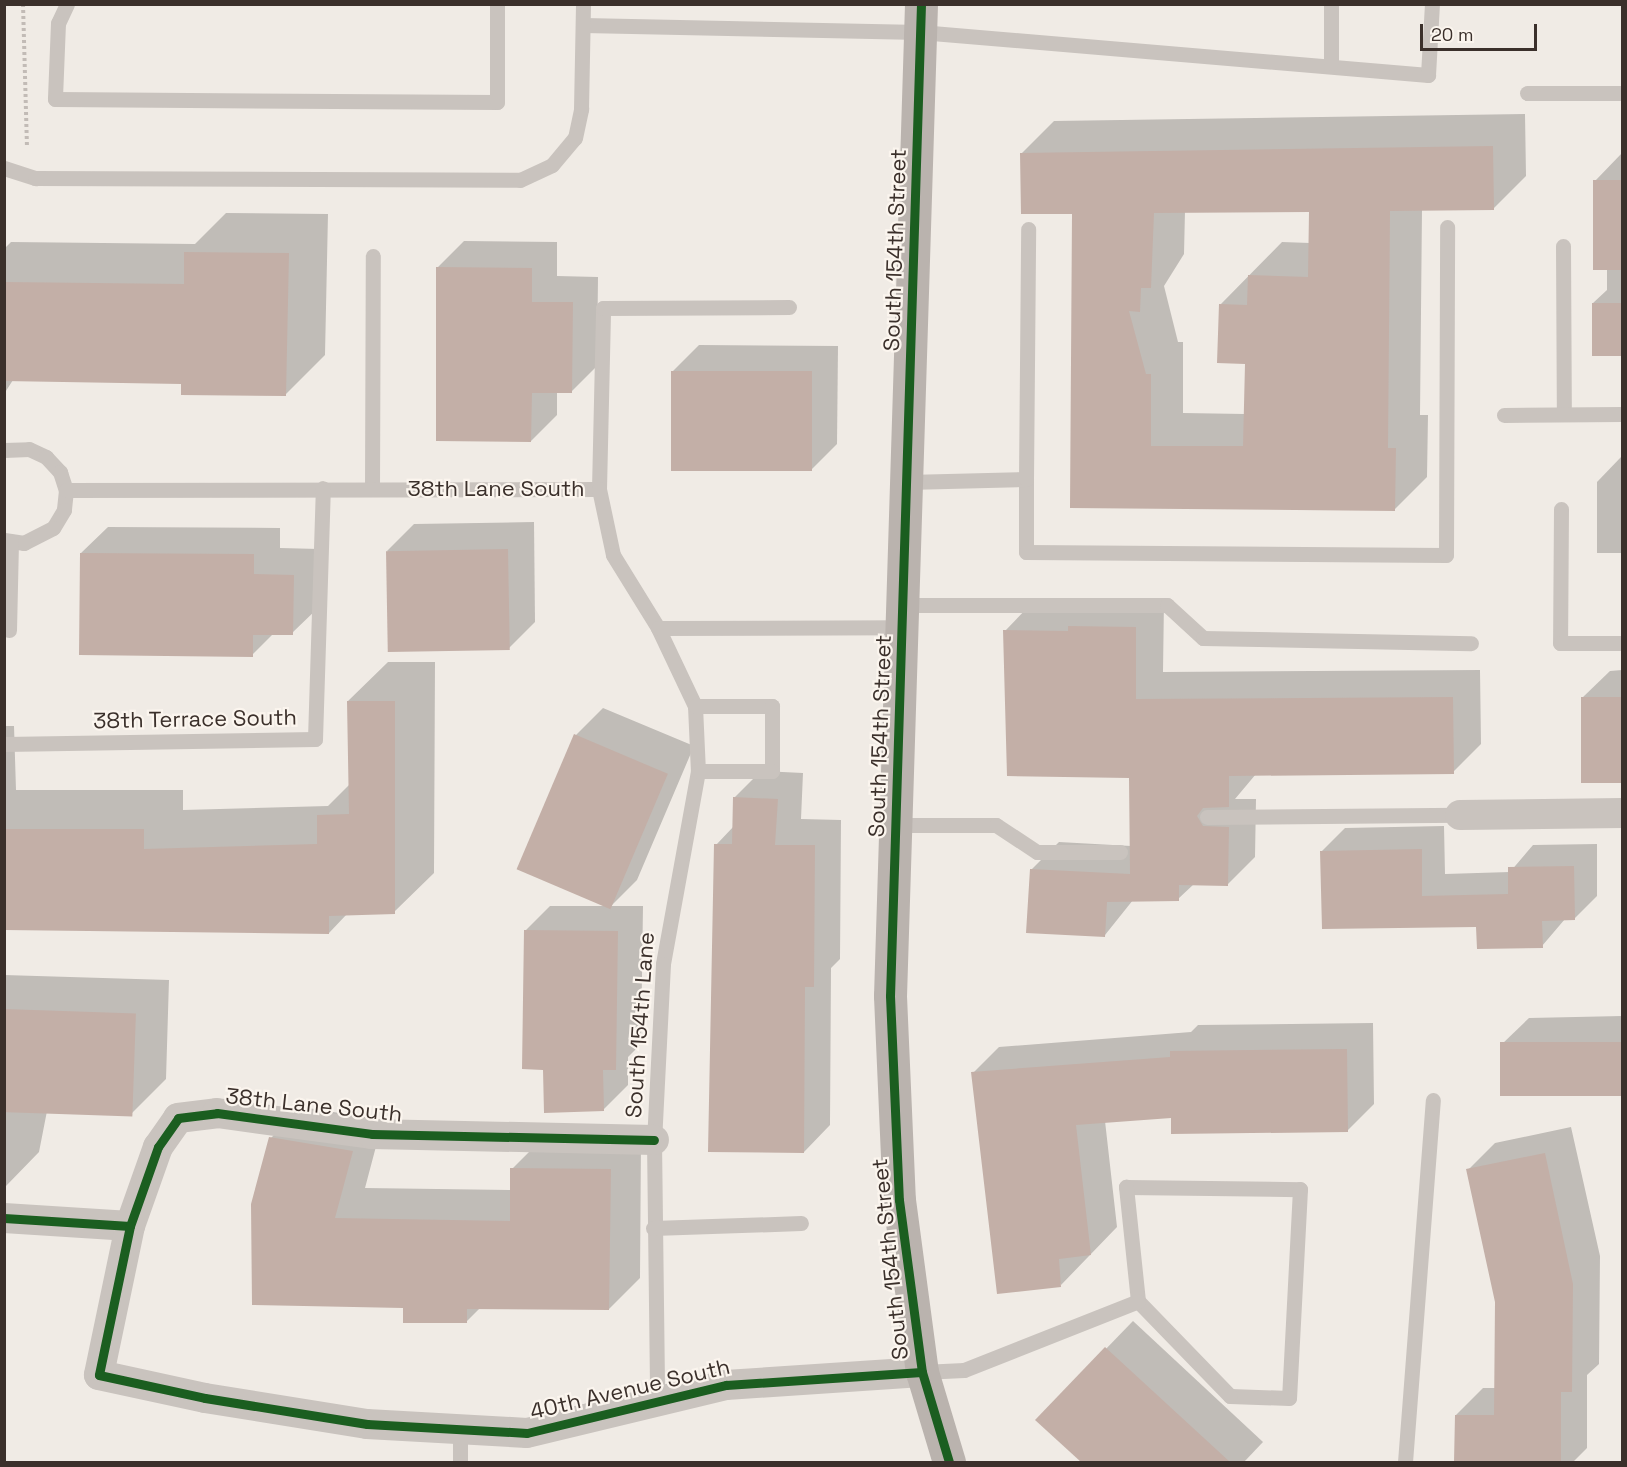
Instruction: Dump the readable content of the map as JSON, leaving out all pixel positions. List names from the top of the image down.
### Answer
{
  "streets": {
    "street": ["South 154th Street", "38th Lane South", "40th Avenue South"],
    "lane": ["38th Terrace South", "South 154th Lane"]
  },
  "crossings": [
    ["South 154th Street", "40th Avenue South"],
    ["38th Lane South", "38th Terrace South"],
    ["38th Lane South", "South 154th Lane"],
    ["38th Lane South", "40th Avenue South"],
    ["South 154th Lane", "40th Avenue South"]
  ],
  "scale_bar": "20 m"
}
